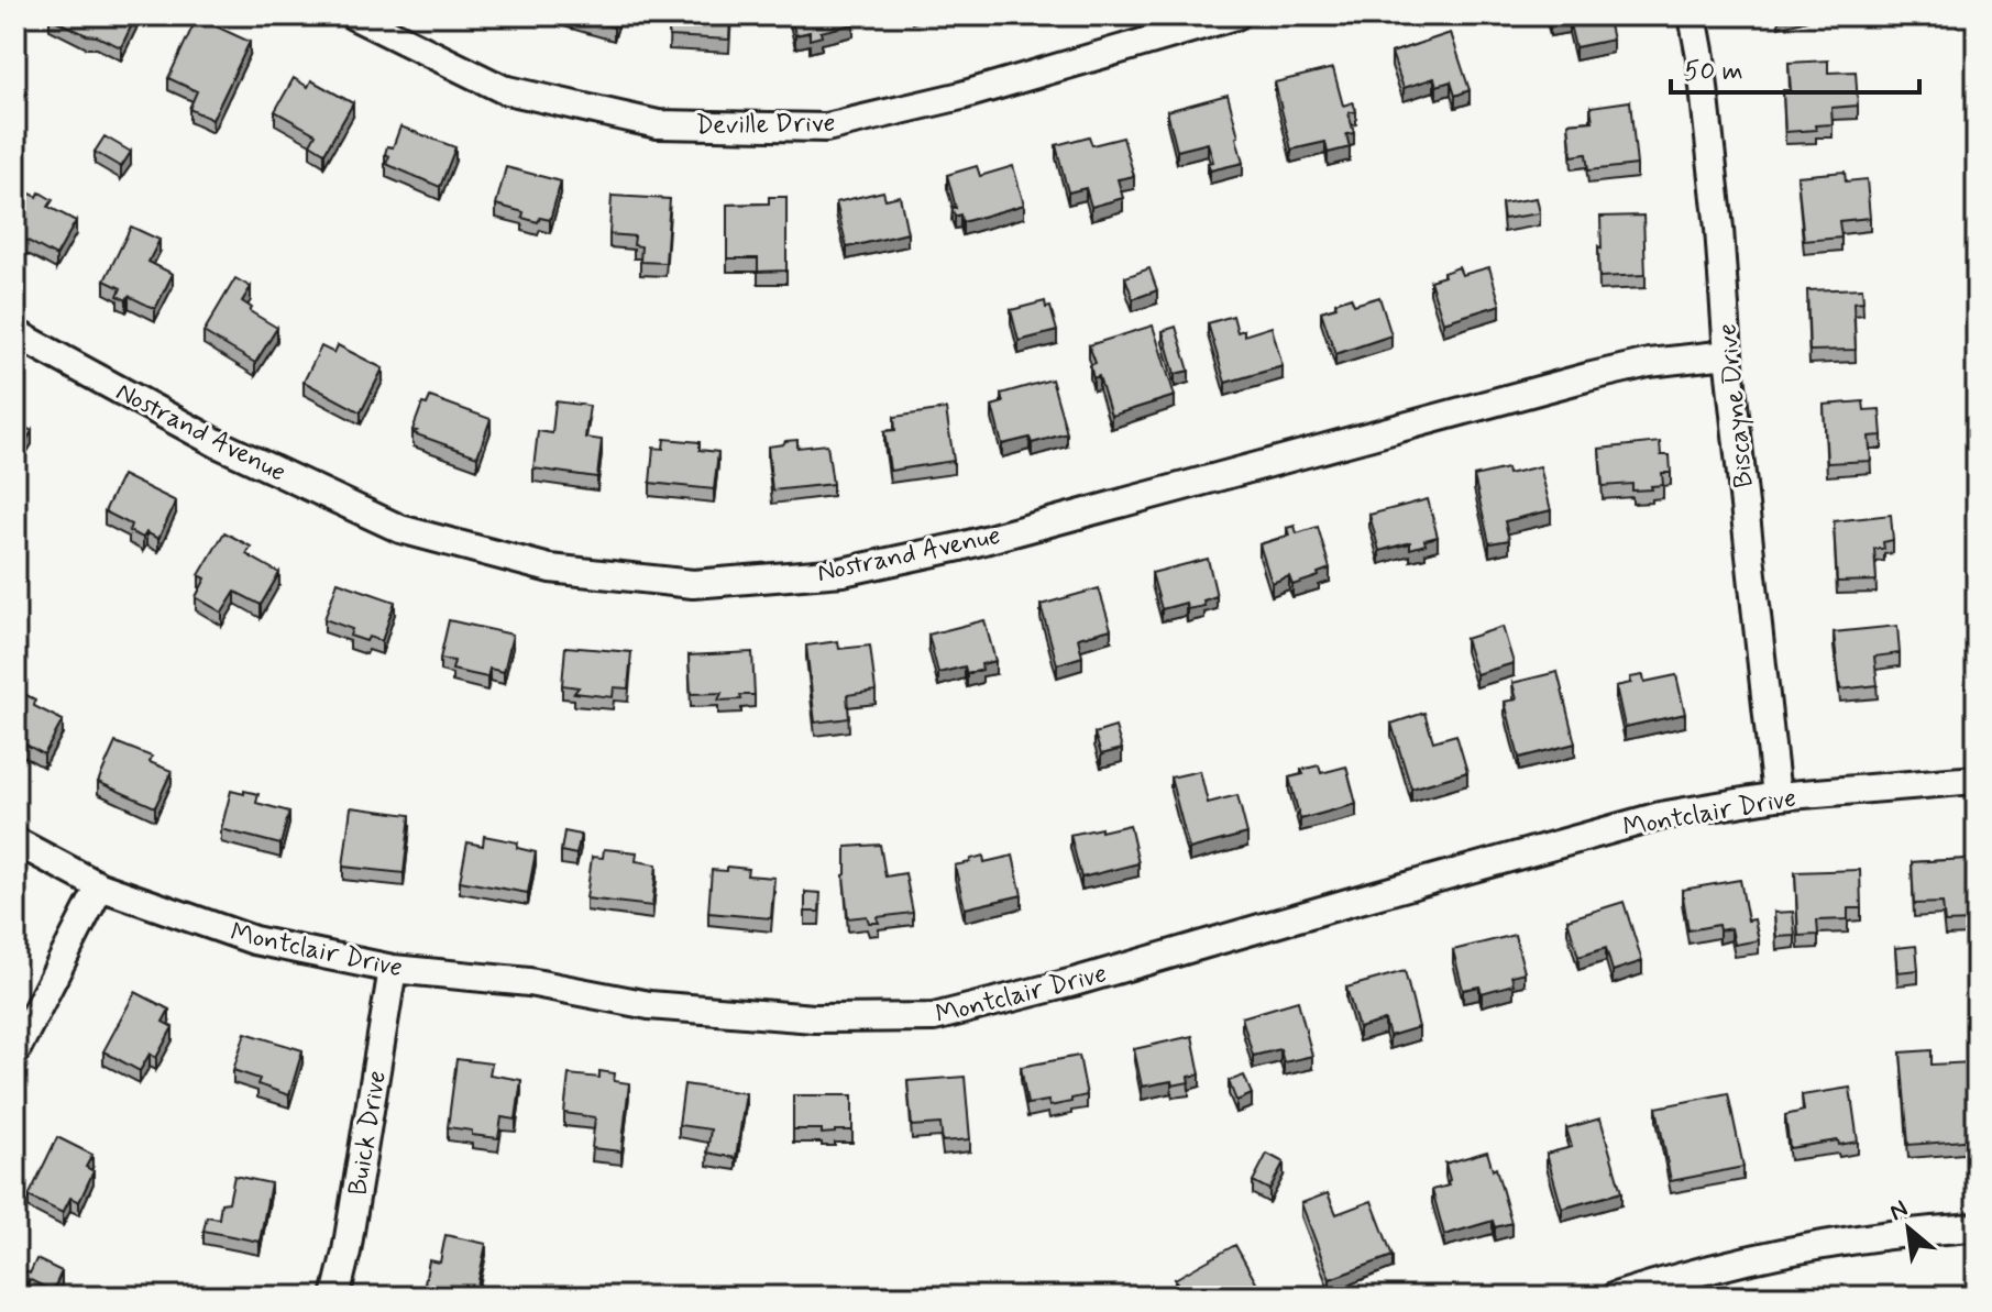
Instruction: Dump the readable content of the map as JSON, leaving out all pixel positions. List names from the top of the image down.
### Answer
{
  "streets": {
    "street": [
      "Deville Drive",
      "Biscayne Drive",
      "Nostrand Avenue",
      "Montclair Drive",
      "Buick Drive"
    ]
  },
  "crossings": [
    ["Biscayne Drive", "Nostrand Avenue"],
    ["Biscayne Drive", "Montclair Drive"],
    ["Montclair Drive", "Buick Drive"]
  ],
  "scale_bar": "50 m",
  "north": "top left"
}
